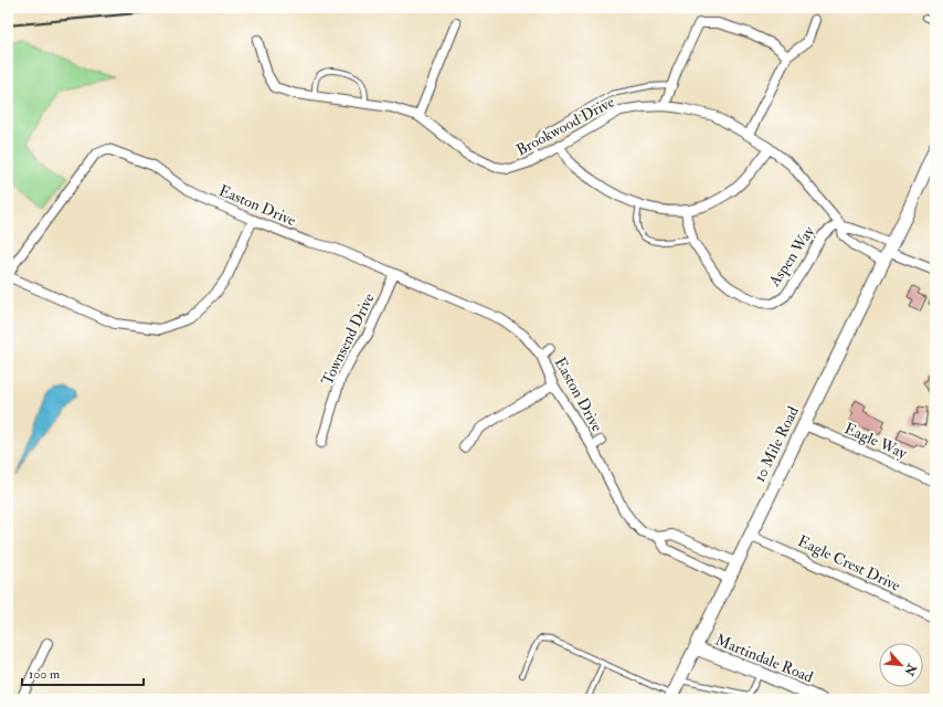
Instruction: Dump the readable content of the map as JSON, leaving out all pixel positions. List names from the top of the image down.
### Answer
{
  "streets": {
    "main road": ["10 Mile Road", "Martindale Road"],
    "street": [
      "Brookwood Drive",
      "Easton Drive",
      "Aspen Way",
      "Townsend Drive",
      "Eagle Way",
      "Eagle Crest Drive"
    ]
  },
  "crossings": [
    ["Brookwood Drive", "Aspen Way"],
    ["Brookwood Drive", "10 Mile Road"],
    ["Easton Drive", "Townsend Drive"],
    ["Easton Drive", "10 Mile Road"],
    ["Eagle Way", "10 Mile Road"],
    ["10 Mile Road", "Eagle Crest Drive"],
    ["10 Mile Road", "Martindale Road"]
  ],
  "scale_bar": "100 m",
  "north": "bottom right"
}
